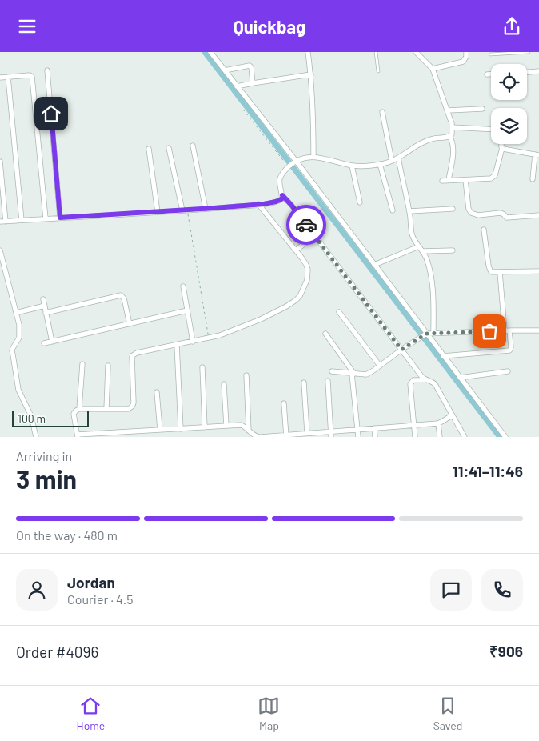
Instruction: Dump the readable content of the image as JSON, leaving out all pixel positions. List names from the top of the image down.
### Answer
{
  "scale_bar": "100 m",
  "page": {
    "header": "Quickbag",
    "scale": "100 m",
    "heading": ["3 min", "Arriving in", "11:41–11:46"],
    "panel": [
      "Jordan",
      "Courier · 4.5",
      "Order #4096",
      "₹906"
    ],
    "bar": "On the way · 480 m",
    "tabs": ["Home", "Map", "Saved"]
  }
}
